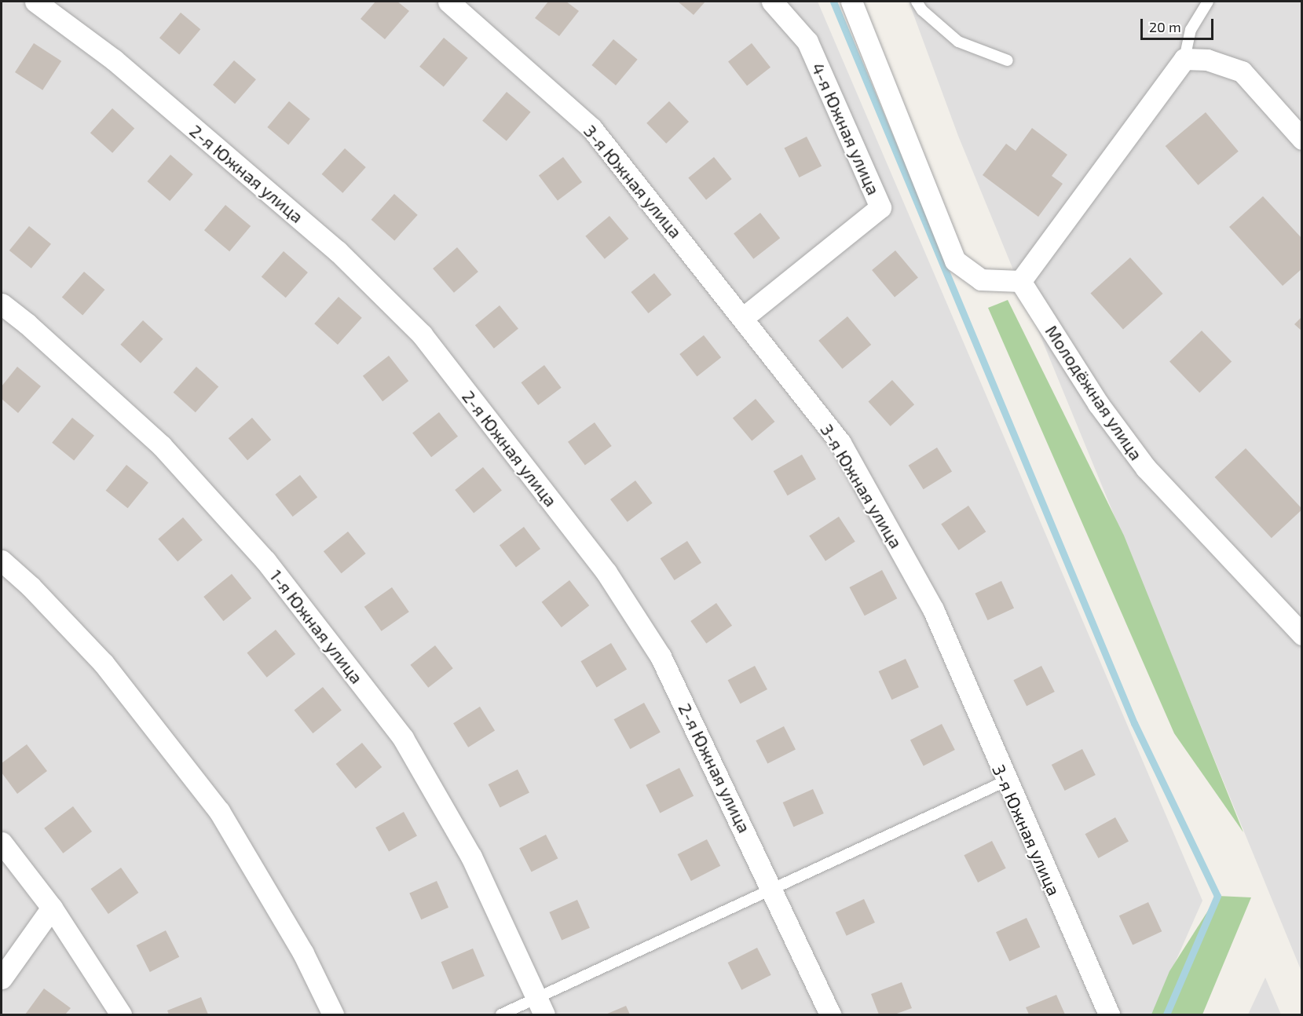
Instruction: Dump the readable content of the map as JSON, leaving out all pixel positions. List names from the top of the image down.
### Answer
{
  "streets": {
    "street": [
      "4-я Южная улица",
      "2-я Южная улица",
      "3-я Южная улица",
      "Молодёжная улица",
      "1-я Южная улица"
    ]
  },
  "crossings": [
    ["4-я Южная улица", "3-я Южная улица"]
  ],
  "scale_bar": "20 m"
}
